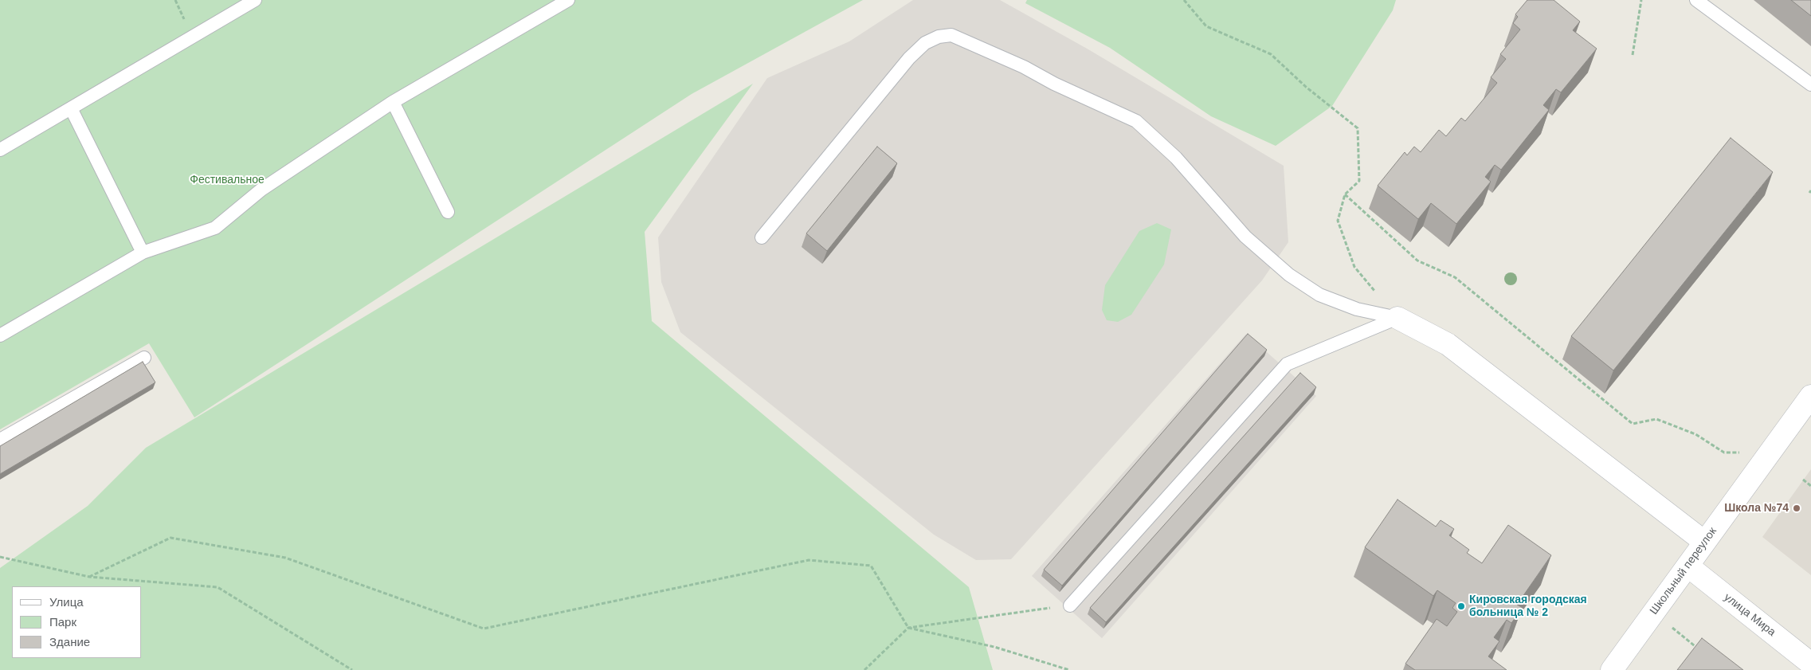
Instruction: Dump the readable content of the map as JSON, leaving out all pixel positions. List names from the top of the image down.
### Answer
{
  "streets": {
    "street": ["Школьный переулок", "улица Мира"]
  },
  "crossings": [
    ["Школьный переулок", "улица Мира"]
  ],
  "parks": ["Фестивальное"],
  "places": ["Школа №74", "Кировская городская больница № 2"],
  "legend": ["Улица", "Парк", "Здание"]
}
